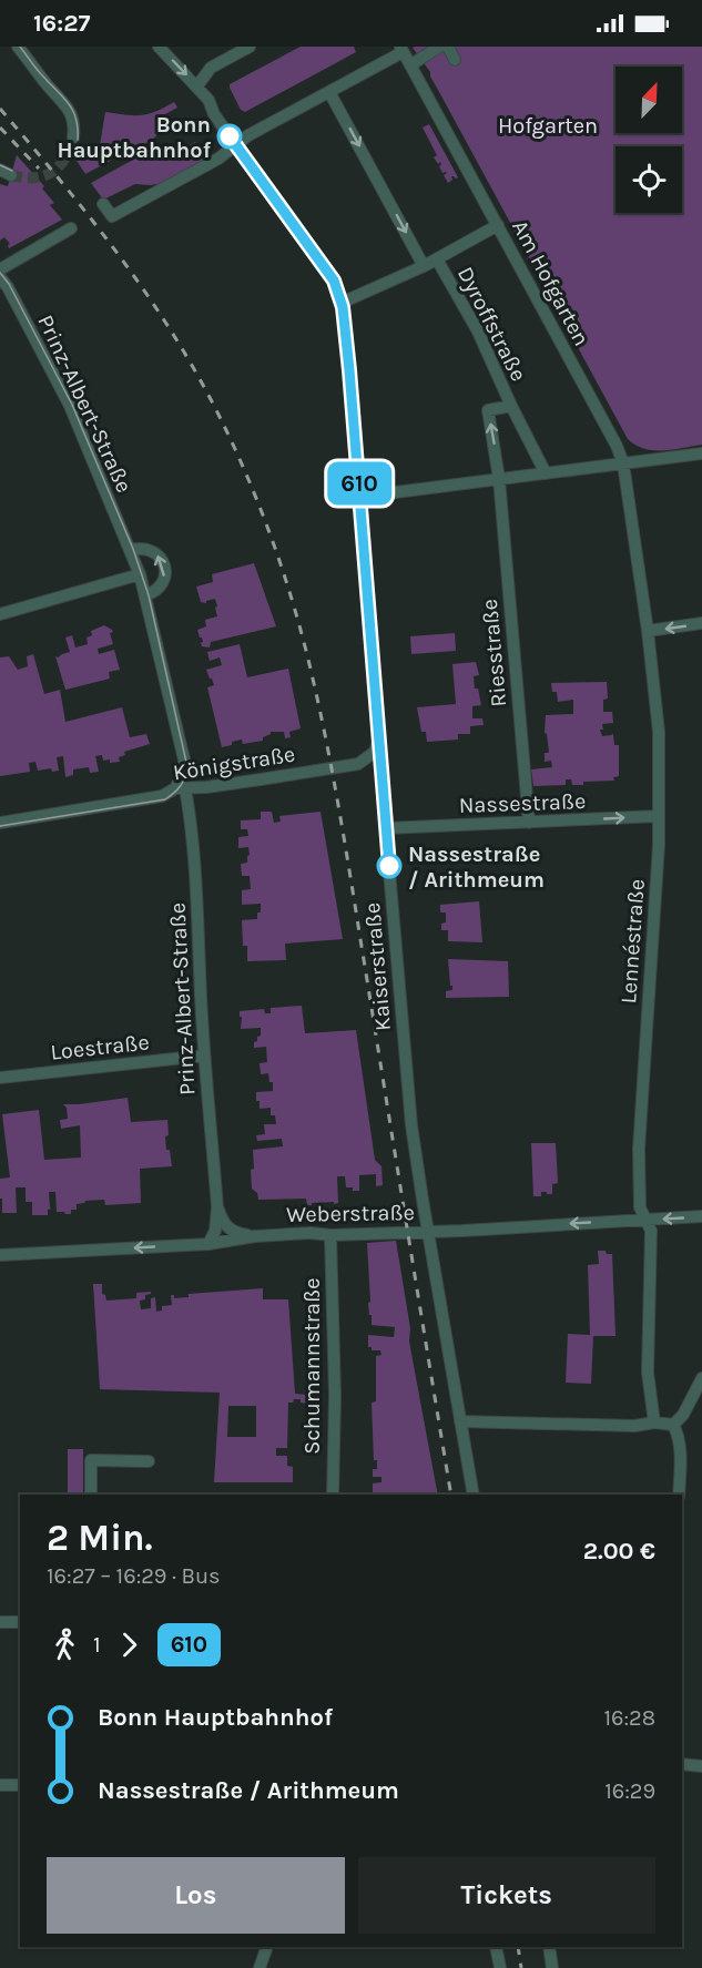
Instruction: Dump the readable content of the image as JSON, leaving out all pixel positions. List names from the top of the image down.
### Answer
{
  "streets": {
    "street": [
      "Am Hofgarten",
      "Dyroffstraße",
      "Prinz-Albert-Straße",
      "Riesstraße",
      "Königstraße",
      "Nassestraße",
      "Lennéstraße",
      "Kaiserstraße",
      "Loestraße",
      "Weberstraße",
      "Schumannstraße"
    ]
  },
  "crossings": [
    ["Am Hofgarten", "Lennéstraße"],
    ["Dyroffstraße", "Riesstraße"],
    ["Prinz-Albert-Straße", "Königstraße"],
    ["Prinz-Albert-Straße", "Loestraße"],
    ["Prinz-Albert-Straße", "Weberstraße"],
    ["Riesstraße", "Nassestraße"],
    ["Königstraße", "Kaiserstraße"],
    ["Nassestraße", "Lennéstraße"],
    ["Nassestraße", "Kaiserstraße"],
    ["Lennéstraße", "Weberstraße"],
    ["Kaiserstraße", "Weberstraße"],
    ["Weberstraße", "Schumannstraße"]
  ],
  "one_way": ["Nassestraße", "Weberstraße"],
  "parks": ["Hofgarten"],
  "places": ["Bonn Hauptbahnhof", "Nassestraße / Arithmeum"],
  "lines": ["bus line 610"],
  "north": "top right",
  "page": {
    "status": "16:27",
    "on_map": "610",
    "heading": ["2 Min.", "16:27 – 16:29 · Bus", "2.00 €"],
    "legs": ["1", "610"],
    "list": [
      {
        "name": "Bonn Hauptbahnhof",
        "value": "16:28"
      },
      {
        "name": "Nassestraße / Arithmeum",
        "value": "16:29"
      }
    ],
    "buttons": ["Los", "Tickets"]
  }
}
